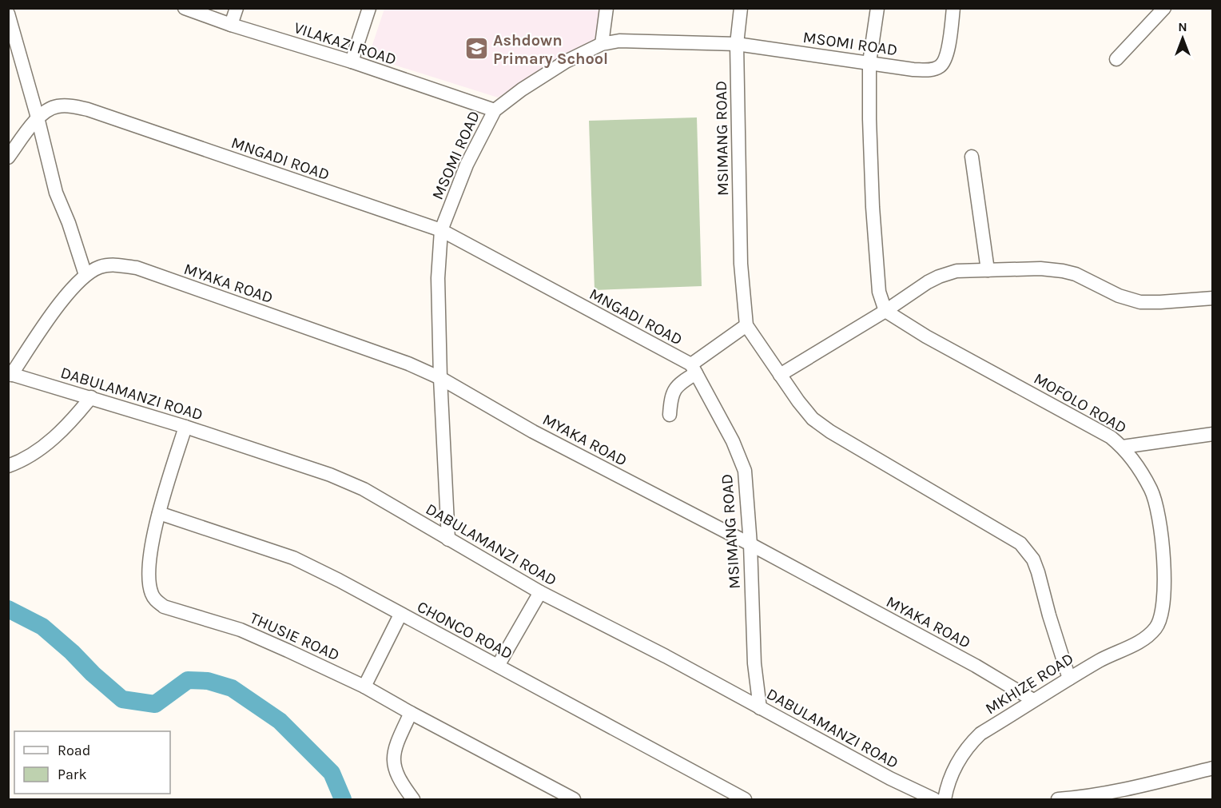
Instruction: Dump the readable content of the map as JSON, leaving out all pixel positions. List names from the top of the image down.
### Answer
{
  "streets": {
    "street": [
      "VILAKAZI ROAD",
      "MSOMI ROAD",
      "MSIMANG ROAD",
      "MNGADI ROAD",
      "MYAKA ROAD",
      "DABULAMANZI ROAD",
      "MOFOLO ROAD",
      "CHONCO ROAD",
      "THUSIE ROAD",
      "MKHIZE ROAD"
    ]
  },
  "crossings": [
    ["VILAKAZI ROAD", "MSOMI ROAD"],
    ["MSOMI ROAD", "MSIMANG ROAD"],
    ["MSOMI ROAD", "MNGADI ROAD"],
    ["MSOMI ROAD", "MYAKA ROAD"],
    ["MSOMI ROAD", "DABULAMANZI ROAD"],
    ["MSIMANG ROAD", "MNGADI ROAD"],
    ["MSIMANG ROAD", "MYAKA ROAD"],
    ["MSIMANG ROAD", "DABULAMANZI ROAD"],
    ["MYAKA ROAD", "MKHIZE ROAD"],
    ["DABULAMANZI ROAD", "THUSIE ROAD"],
    ["MOFOLO ROAD", "MKHIZE ROAD"],
    ["CHONCO ROAD", "THUSIE ROAD"]
  ],
  "places": {
    "school or university": ["Ashdown Primary School"]
  },
  "legend": ["Road", "Park"],
  "north": "top"
}
